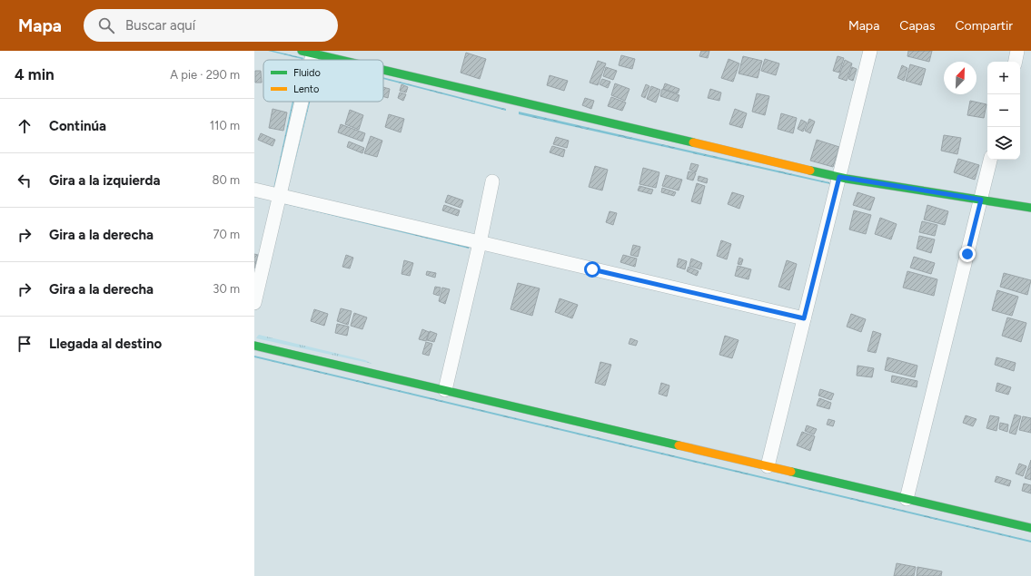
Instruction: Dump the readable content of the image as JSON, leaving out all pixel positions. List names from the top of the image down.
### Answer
{
  "legend": ["Fluido", "Lento"],
  "north": "top right",
  "page": {
    "header": "Mapa",
    "search": "Buscar aquí",
    "nav": ["Mapa", "Capas", "Compartir"],
    "heading": ["4 min", "A pie · 290 m"],
    "map_buttons": ["+", "−"],
    "list": [
      ["Continúa", "110 m"],
      ["Gira a la izquierda", "80 m"],
      ["Gira a la derecha", "70 m"],
      ["Gira a la derecha", "30 m"],
      "Llegada al destino"
    ]
  }
}
